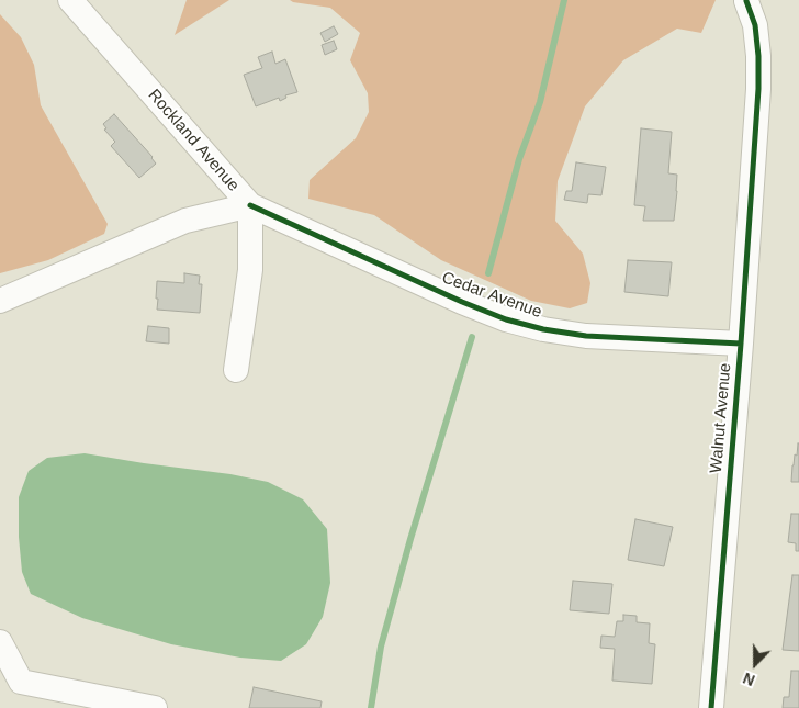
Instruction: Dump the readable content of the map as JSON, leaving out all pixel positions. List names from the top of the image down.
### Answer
{
  "streets": {
    "street": ["Rockland Avenue", "Cedar Avenue", "Walnut Avenue"]
  },
  "crossings": [
    ["Rockland Avenue", "Cedar Avenue"],
    ["Cedar Avenue", "Walnut Avenue"]
  ],
  "north": "bottom"
}
